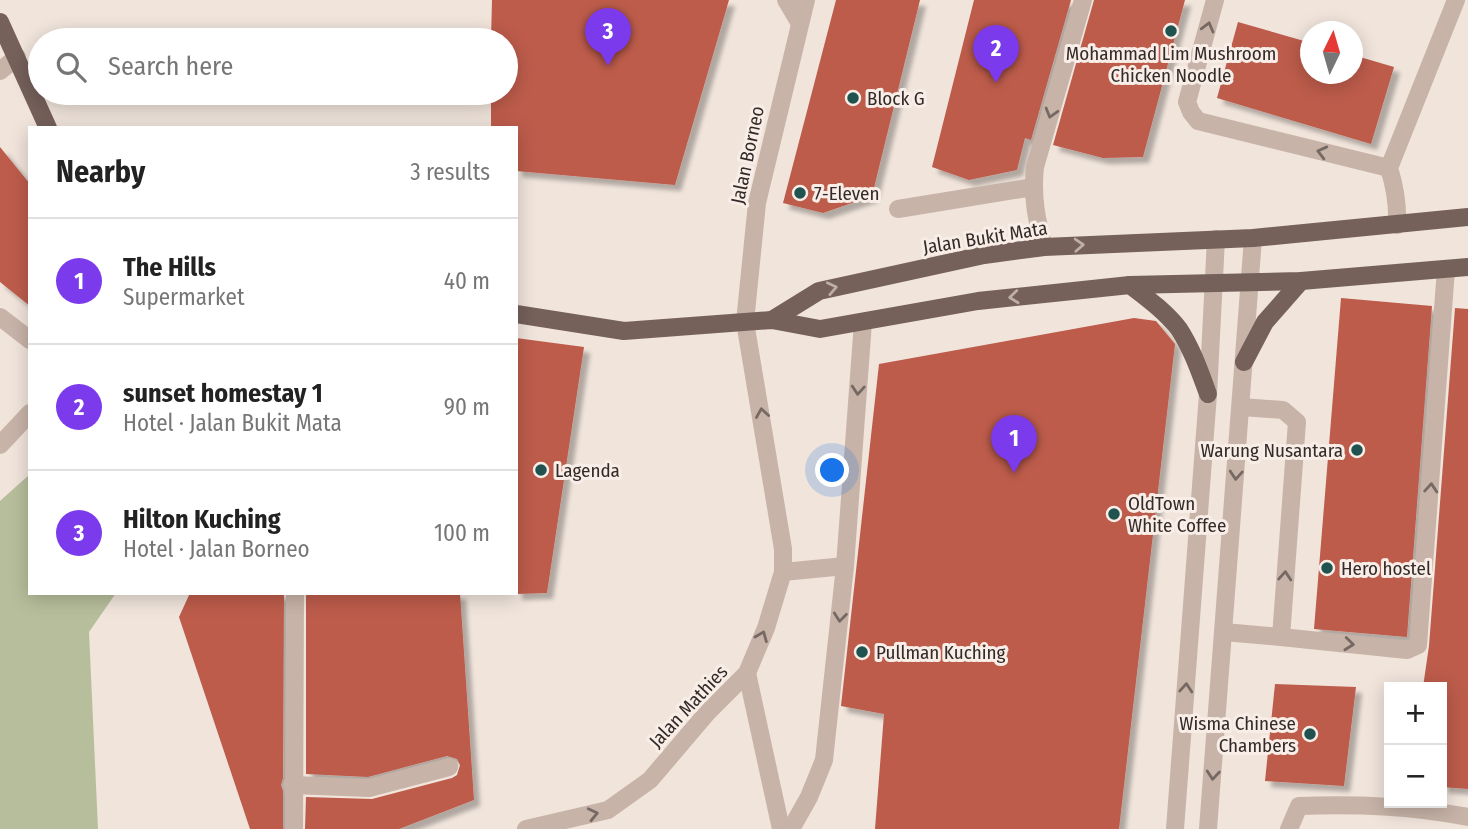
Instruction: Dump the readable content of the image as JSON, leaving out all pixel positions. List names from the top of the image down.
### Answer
{
  "streets": {
    "main road": ["Jalan Bukit Mata"],
    "street": ["Jalan Borneo", "Jalan Mathies"]
  },
  "crossings": [
    ["Jalan Borneo", "Jalan Mathies"]
  ],
  "places": [
    "Mohammad Lim Mushroom Chicken Noodle",
    "Block G",
    "7-Eleven",
    "Warung Nusantara",
    "Lagenda",
    "OldTown White Coffee",
    "Hero hostel",
    "Pullman Kuching",
    "Wisma Chinese Chambers"
  ],
  "north": "top",
  "page": {
    "pins": ["3", "2", "1"],
    "search": "Search here",
    "heading": ["Nearby", "3 results"],
    "list": [
      {
        "mark": "1",
        "name": "The Hills",
        "note": "Supermarket",
        "value": "40 m"
      },
      {
        "mark": "2",
        "name": "sunset homestay 1",
        "note": "Hotel · Jalan Bukit Mata",
        "value": "90 m"
      },
      {
        "mark": "3",
        "name": "Hilton Kuching",
        "note": "Hotel · Jalan Borneo",
        "value": "100 m"
      }
    ],
    "map_buttons": ["+", "−"]
  }
}
